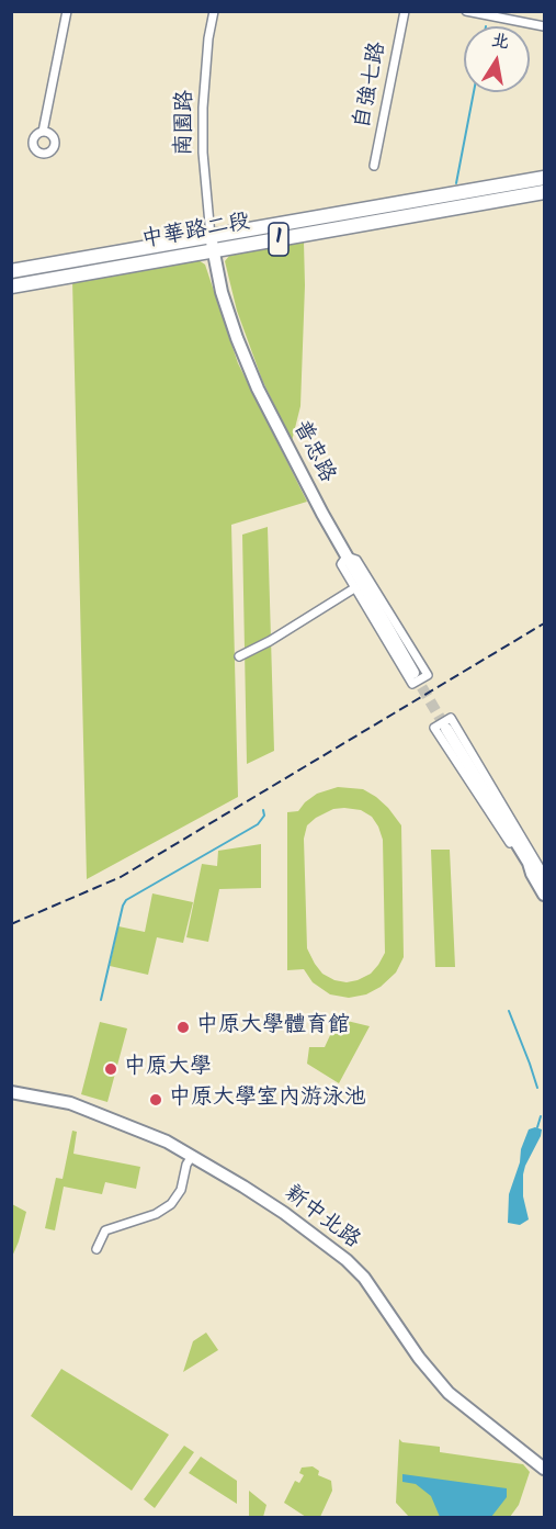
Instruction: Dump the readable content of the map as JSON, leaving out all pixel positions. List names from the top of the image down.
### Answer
{
  "streets": {
    "main road": ["中華路二段", "1"],
    "street": [
      "自強七路",
      "南園路",
      "普忠路",
      "新中北路"
    ]
  },
  "crossings": [
    ["南園路", "中華路二段"],
    ["南園路", "普忠路"],
    ["中華路二段", "普忠路"]
  ],
  "places": ["中原大學體育館", "中原大學", "中原大學室內游泳池"],
  "north": "top"
}
